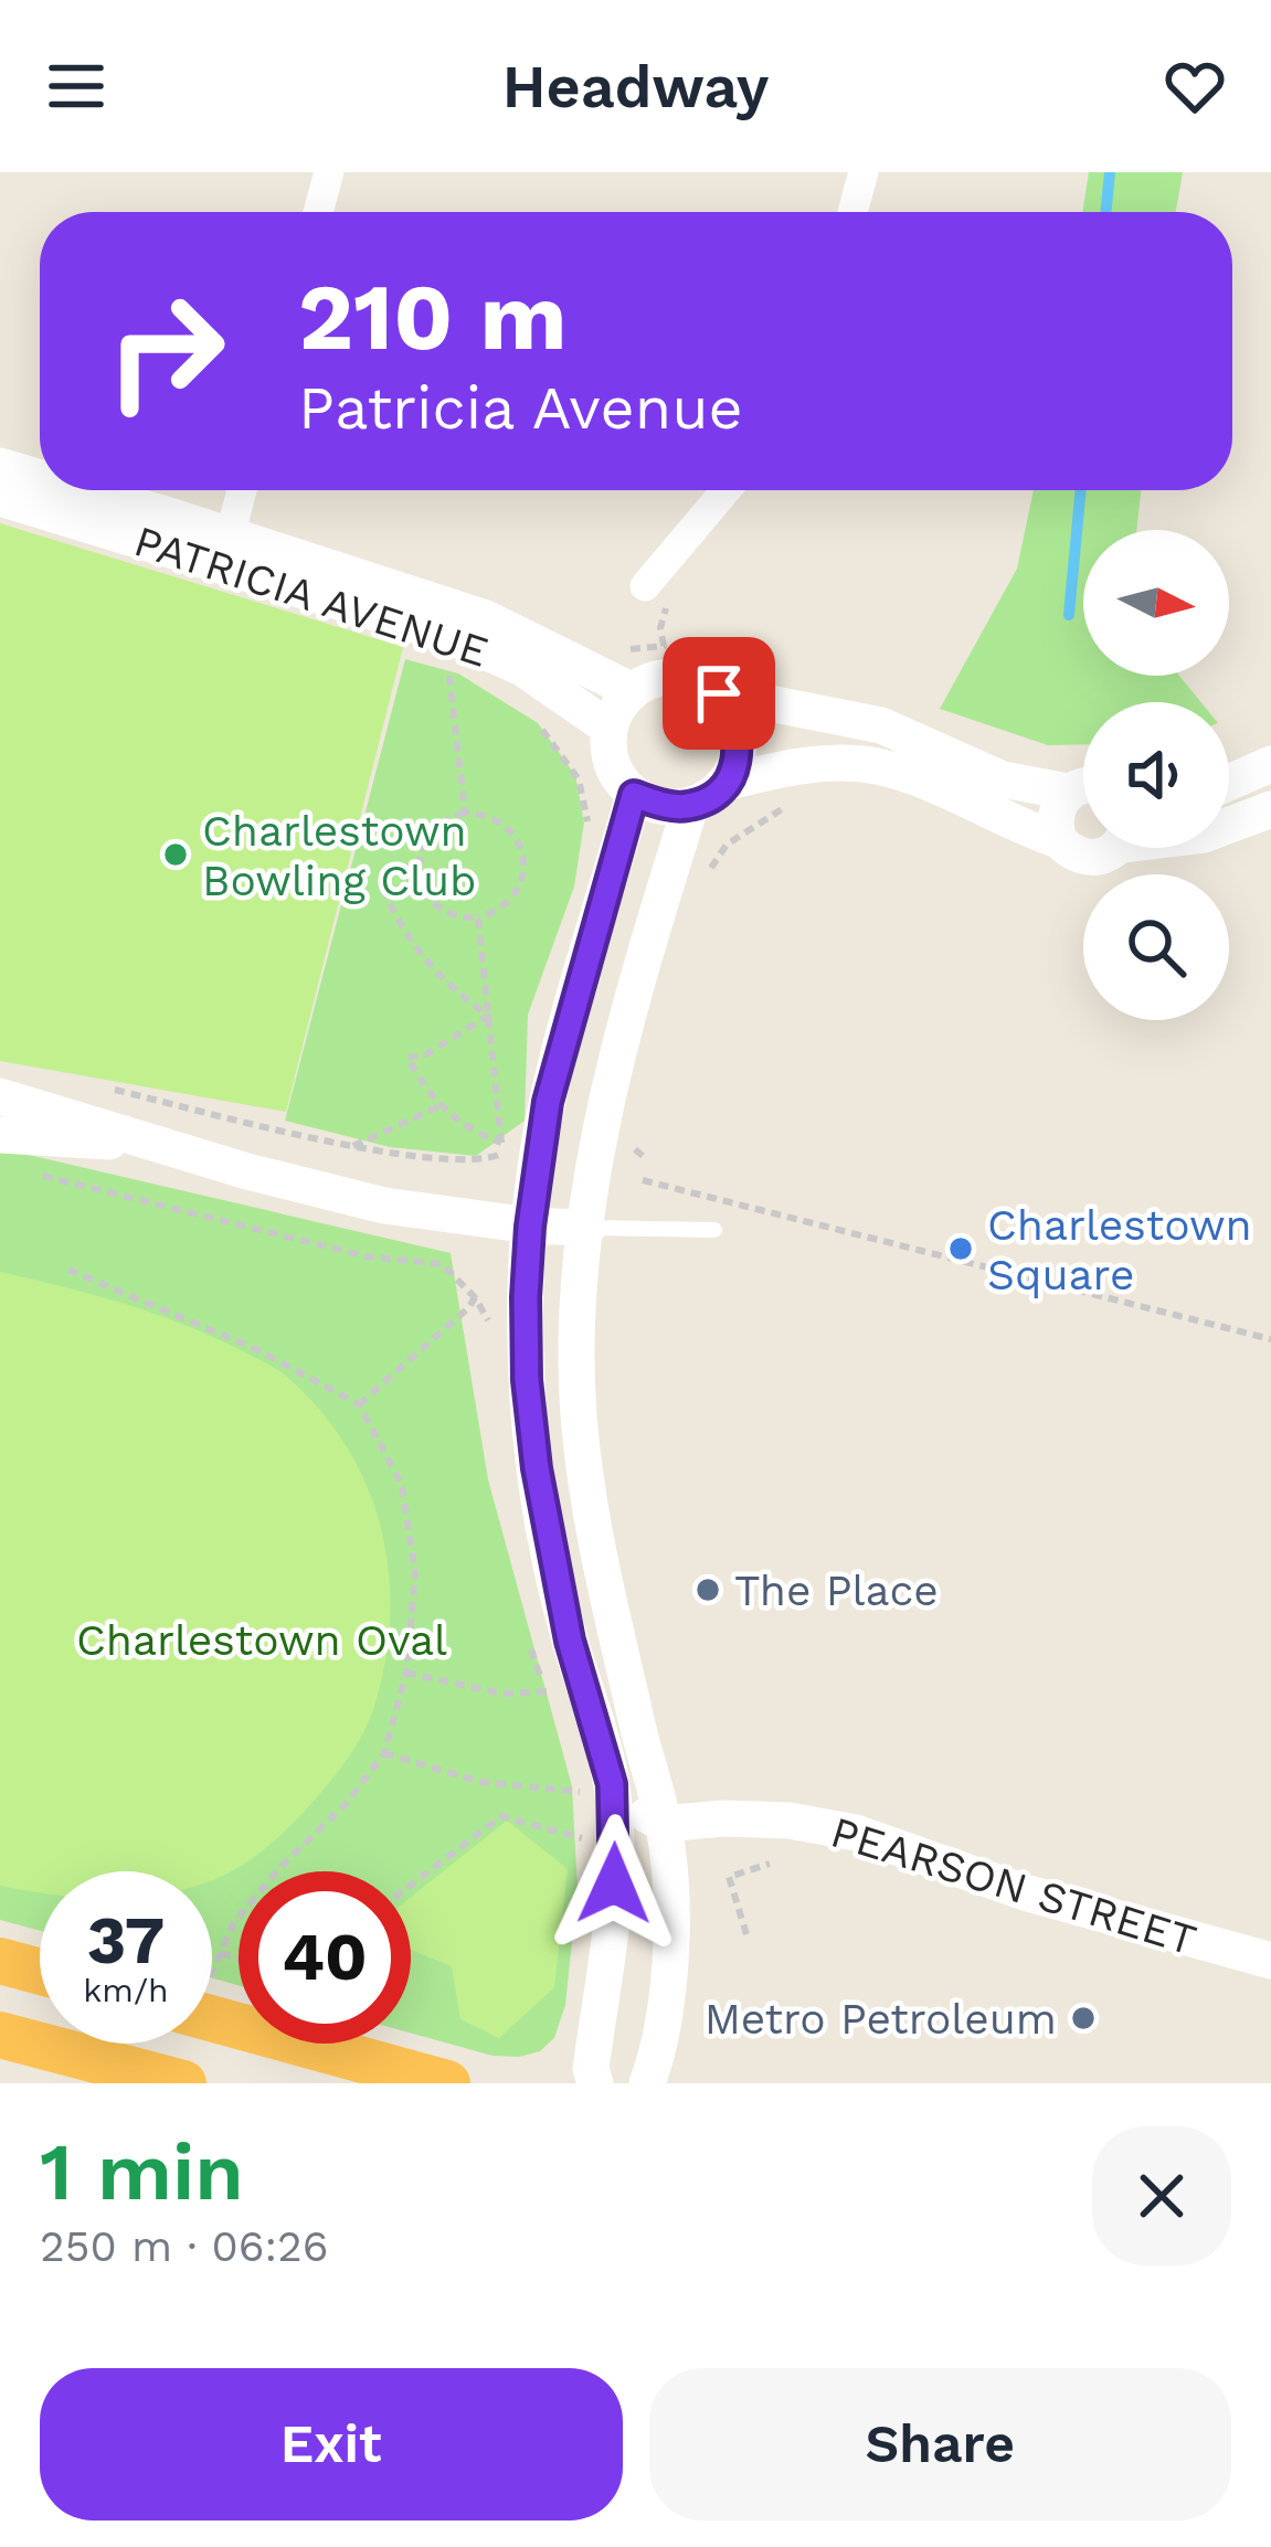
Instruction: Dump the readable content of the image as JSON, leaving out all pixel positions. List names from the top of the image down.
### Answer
{
  "streets": {
    "street": ["PATRICIA AVENUE", "PEARSON STREET"]
  },
  "parks": ["Charlestown Oval"],
  "places": [
    "Charlestown Bowling Club",
    "Charlestown Square",
    "The Place",
    "Metro Petroleum"
  ],
  "north": "right",
  "page": {
    "header": "Headway",
    "turn": ["210 m", "Patricia Avenue"],
    "speed": "37 km/h",
    "limit": "40",
    "heading": ["1 min", "250 m · 06:26"],
    "buttons": ["Exit", "Share"]
  }
}
